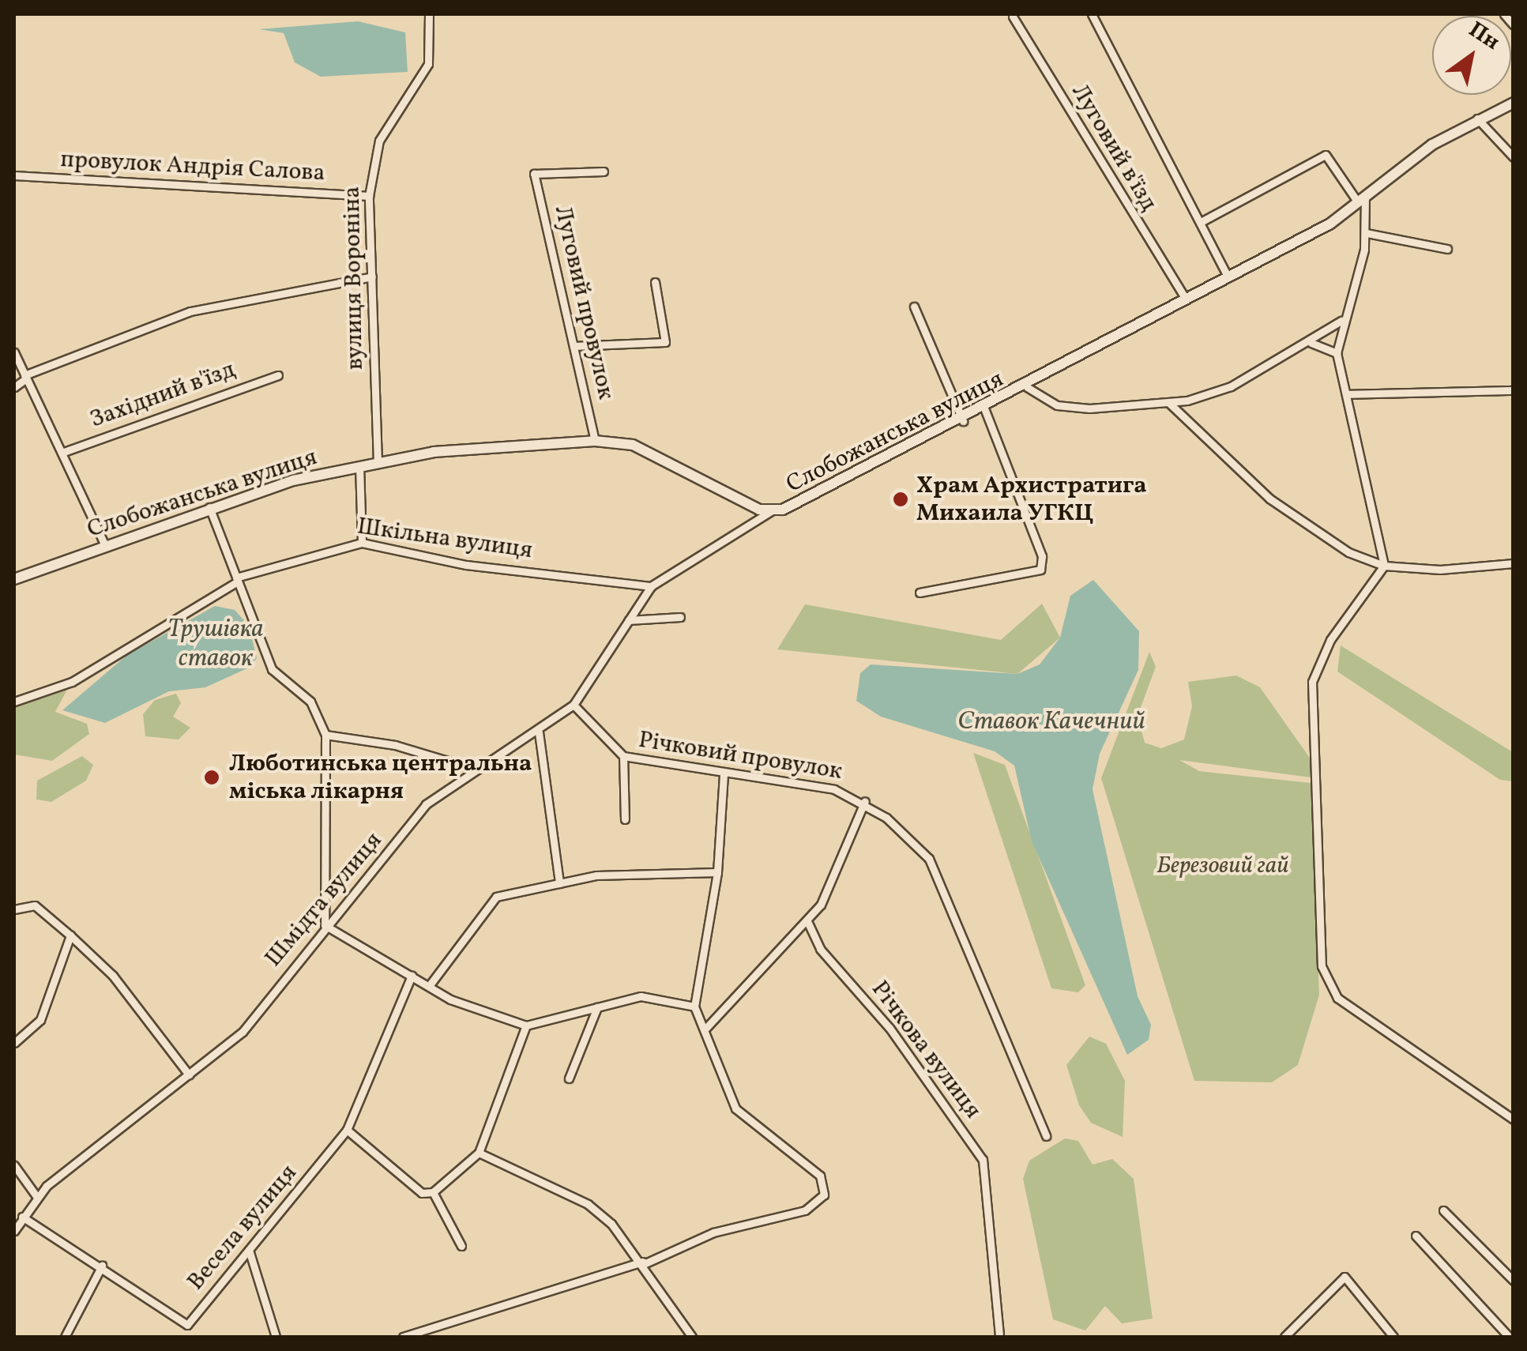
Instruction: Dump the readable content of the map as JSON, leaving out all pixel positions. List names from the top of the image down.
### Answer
{
  "streets": {
    "street": [
      "Луговий в'їзд",
      "провулок Андрія Салова",
      "вулиця Вороніна",
      "Луговий провулок",
      "Західний в'їзд",
      "Слобожанська вулиця",
      "Шкільна вулиця",
      "Річковий провулок",
      "Шмідта вулиця",
      "Річкова вулиця",
      "Весела вулиця"
    ]
  },
  "crossings": [
    ["Луговий в'їзд", "Слобожанська вулиця"],
    ["провулок Андрія Салова", "вулиця Вороніна"],
    ["вулиця Вороніна", "Слобожанська вулиця"],
    ["Луговий провулок", "Слобожанська вулиця"],
    ["Слобожанська вулиця", "Шмідта вулиця"],
    ["Шкільна вулиця", "Шмідта вулиця"],
    ["Річковий провулок", "Шмідта вулиця"],
    ["Шмідта вулиця", "Весела вулиця"]
  ],
  "water": ["Трушівка ставок", "Ставок Качечний"],
  "parks": ["Березовий гай"],
  "places": ["Храм Архистратига Михаила УГКЦ", "Люботинська центральна міська лікарня"],
  "north": "top right"
}
